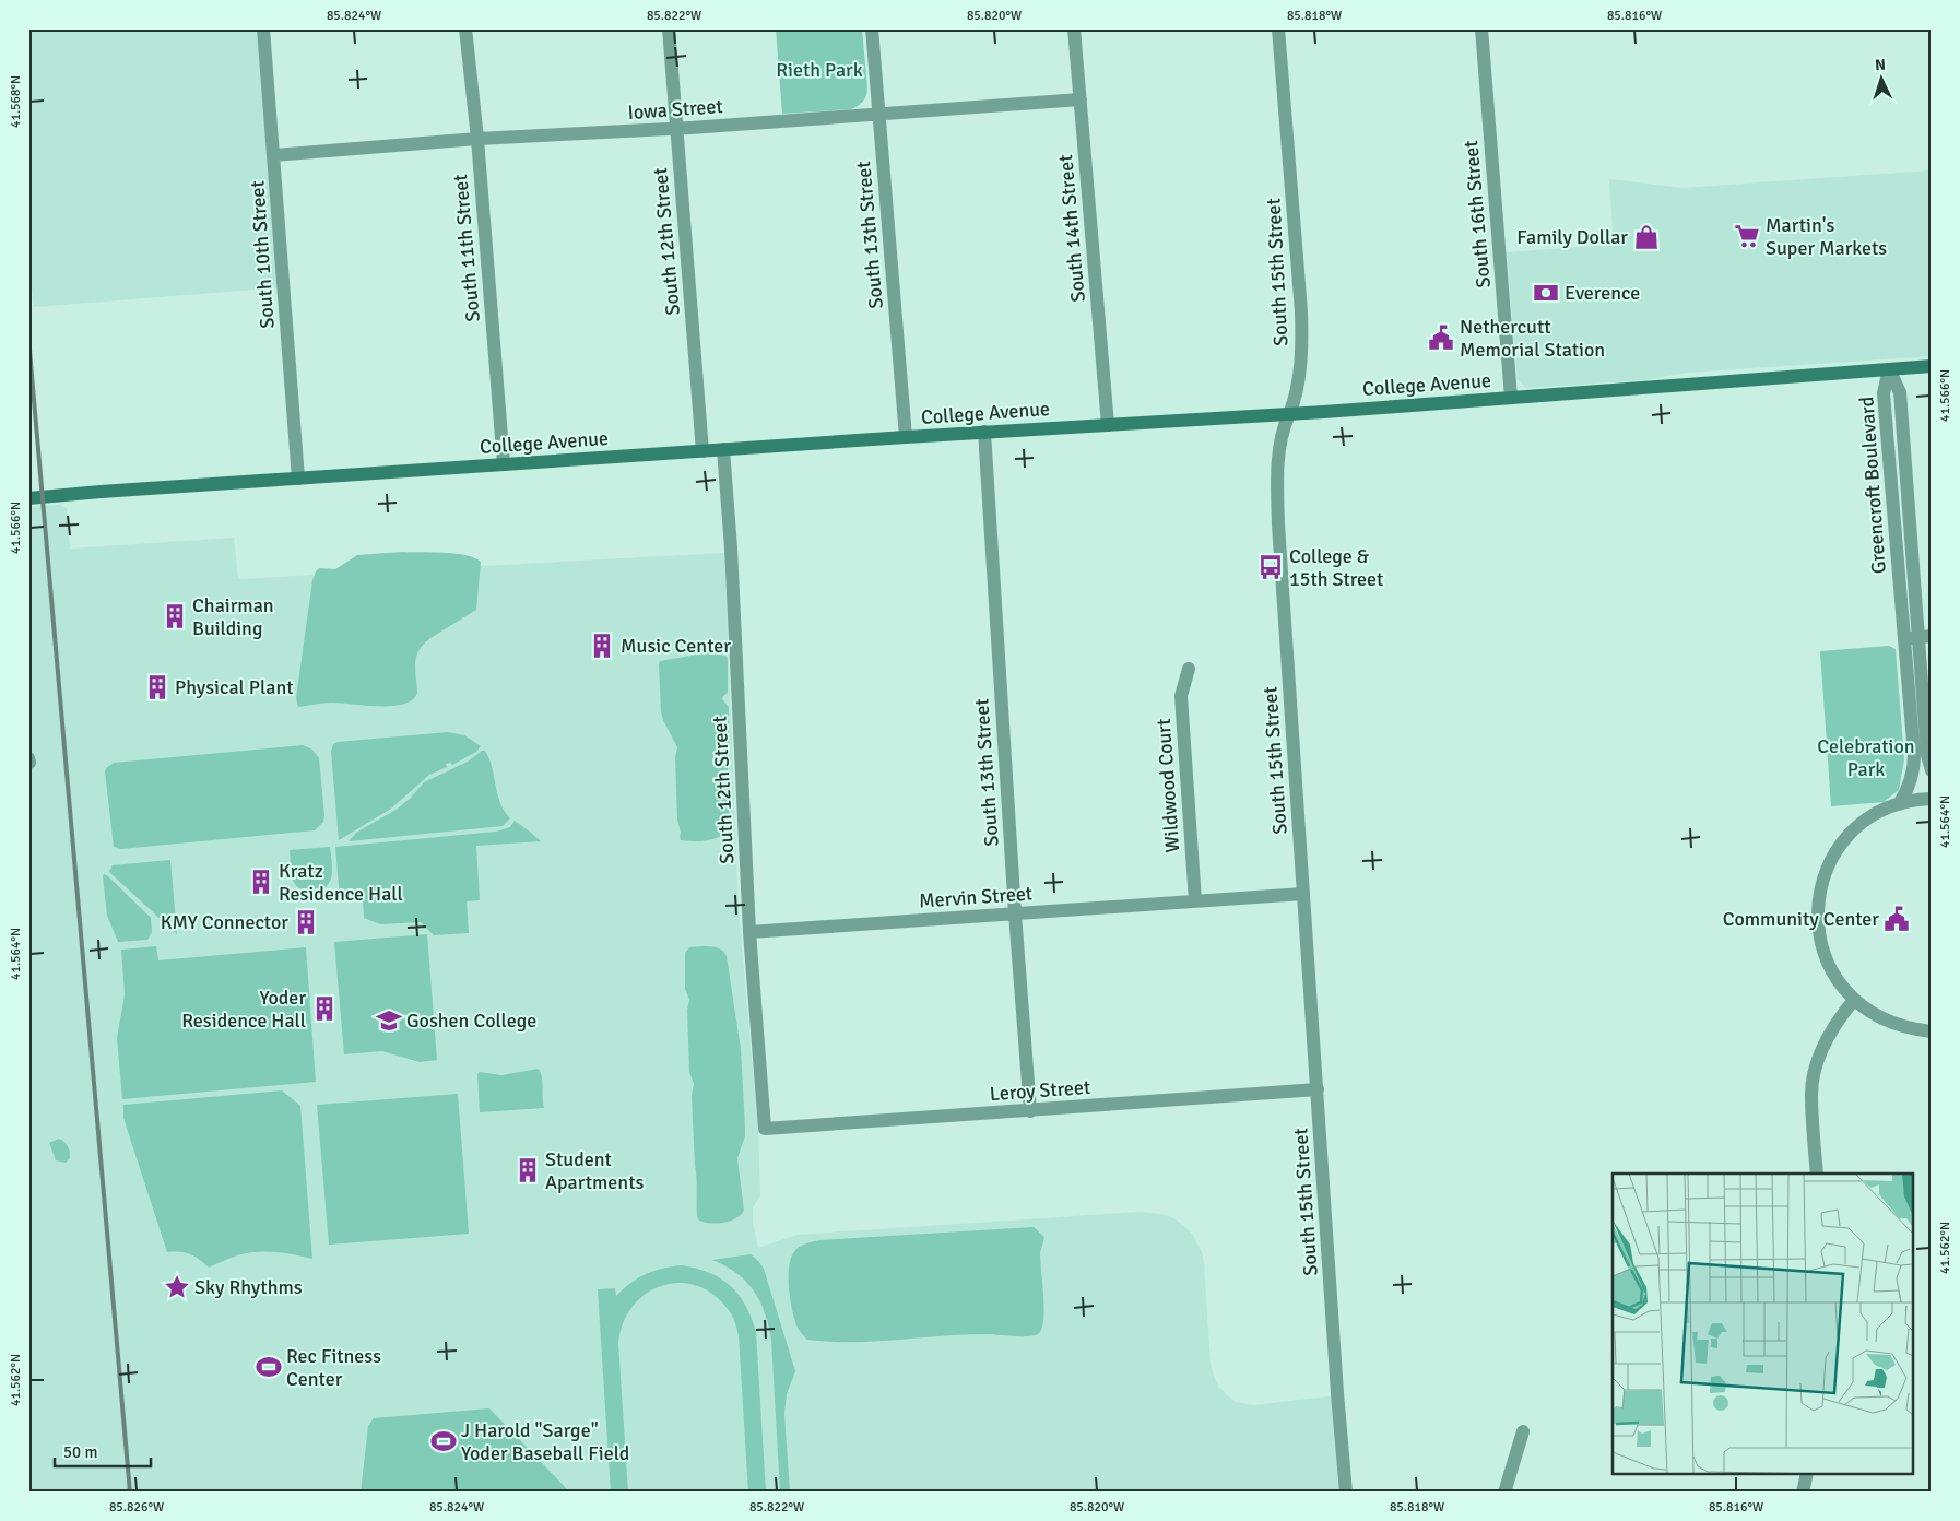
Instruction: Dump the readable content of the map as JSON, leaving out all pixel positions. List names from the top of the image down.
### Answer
{
  "streets": {
    "main road": ["College Avenue"],
    "street": [
      "Iowa Street",
      "South 16th Street",
      "South 14th Street",
      "South 13th Street",
      "South 12th Street",
      "South 11th Street",
      "South 10th Street",
      "South 15th Street",
      "Greencroft Boulevard",
      "Wildwood Court",
      "Mervin Street",
      "Leroy Street"
    ]
  },
  "crossings": [
    ["Iowa Street", "South 14th Street"],
    ["Iowa Street", "South 13th Street"],
    ["Iowa Street", "South 12th Street"],
    ["Iowa Street", "South 11th Street"],
    ["Iowa Street", "South 10th Street"],
    ["South 16th Street", "College Avenue"],
    ["South 14th Street", "College Avenue"],
    ["South 13th Street", "College Avenue"],
    ["South 13th Street", "Mervin Street"],
    ["South 13th Street", "Leroy Street"],
    ["South 12th Street", "College Avenue"],
    ["South 12th Street", "Mervin Street"],
    ["South 12th Street", "Leroy Street"],
    ["South 11th Street", "College Avenue"],
    ["South 10th Street", "College Avenue"],
    ["South 15th Street", "College Avenue"],
    ["South 15th Street", "Mervin Street"],
    ["South 15th Street", "Leroy Street"],
    ["College Avenue", "Greencroft Boulevard"],
    ["Wildwood Court", "Mervin Street"]
  ],
  "parks": ["Rieth Park", "Celebration Park"],
  "places": {
    "supermarket": ["Martin's Super Markets"],
    "shop": ["Family Dollar"],
    "bank": ["Everence"],
    "public building": ["Nethercutt Memorial Station", "Community Center"],
    "bus stop": ["College & 15th Street"],
    "building": [
      "Chairman Building",
      "Music Center",
      "Physical Plant",
      "Kratz Residence Hall",
      "KMY Connector",
      "Yoder Residence Hall",
      "Student Apartments"
    ],
    "school or university": ["Goshen College"],
    "place": ["Sky Rhythms"],
    "sports": ["Rec Fitness Center", "J Harold \"Sarge\" Yoder Baseball Field"]
  },
  "scale_bar": "50 m",
  "north": "top",
  "coordinates": [
    "85.824°W",
    "85.822°W",
    "85.820°W",
    "85.818°W",
    "85.816°W",
    "41.568°N",
    "41.566°N",
    "41.564°N",
    "41.562°N",
    "85.826°W"
  ]
}
